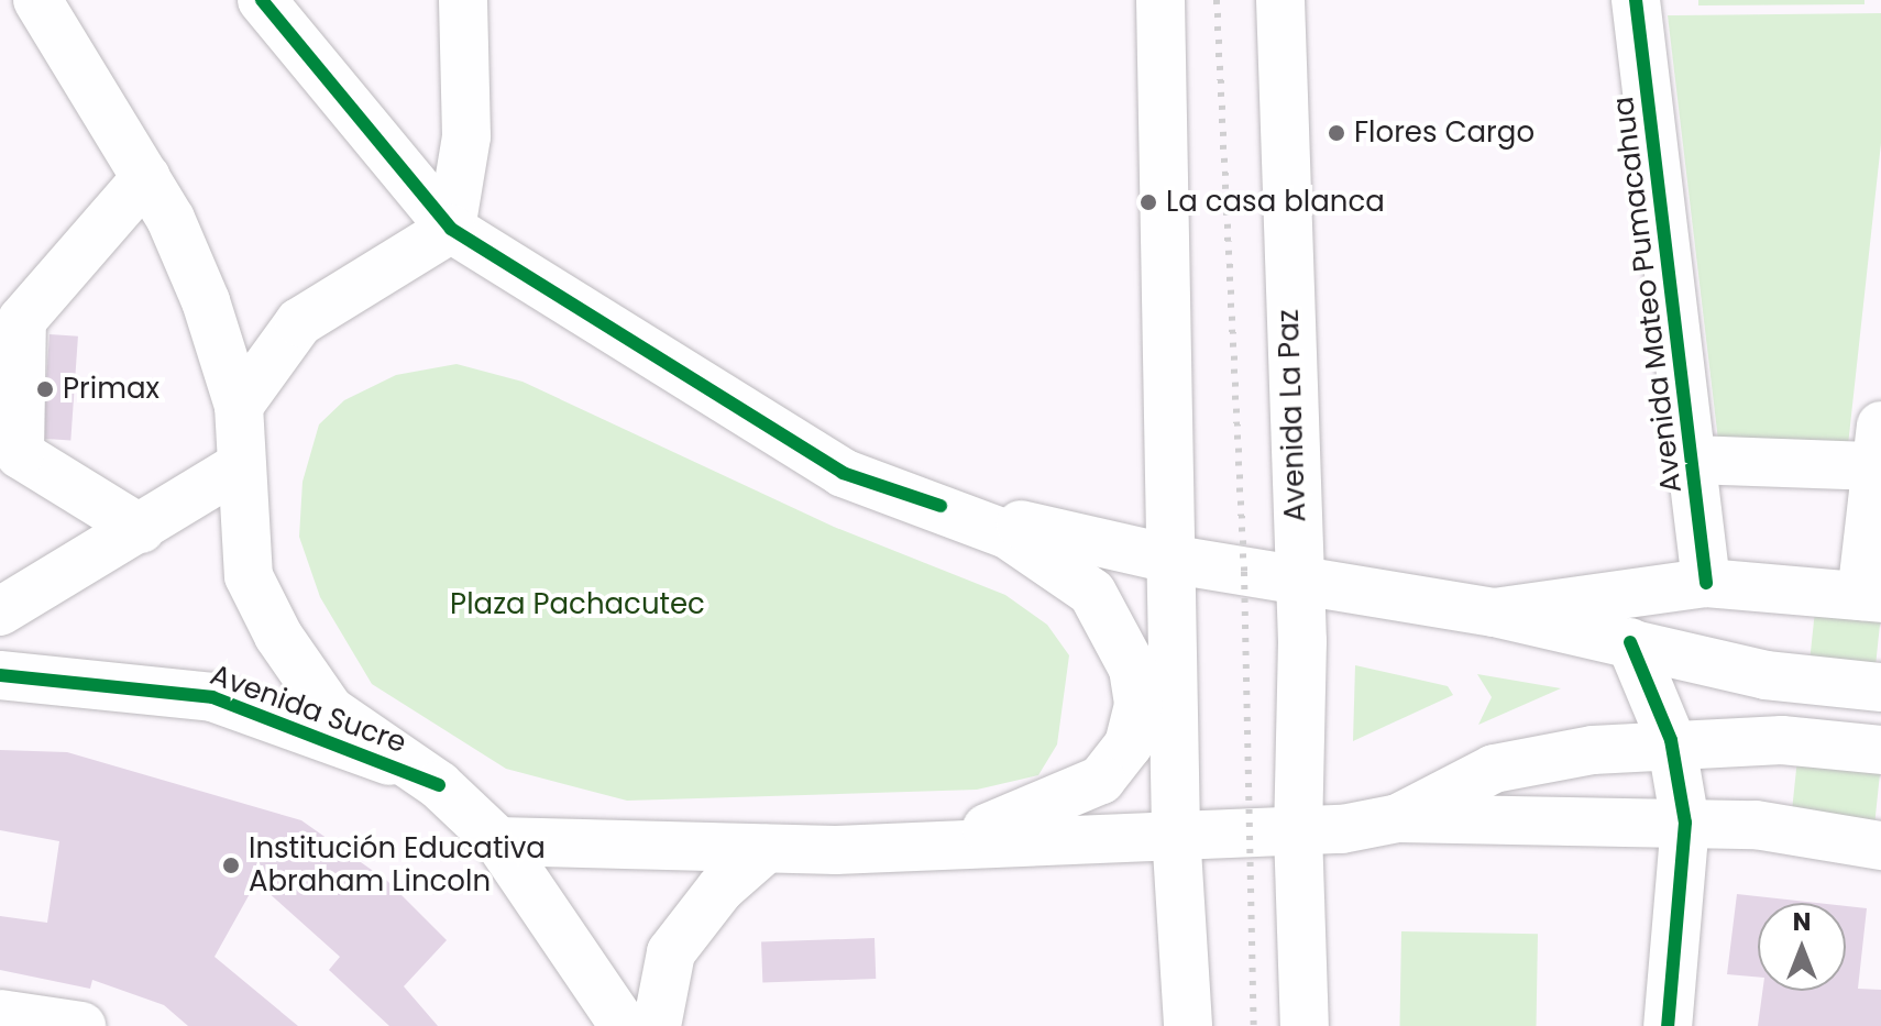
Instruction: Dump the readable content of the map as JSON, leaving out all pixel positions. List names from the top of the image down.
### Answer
{
  "streets": {
    "main road": ["Avenida Mateo Pumacahua", "Avenida La Paz", "Avenida Sucre"]
  },
  "parks": ["Plaza Pachacutec"],
  "places": [
    "Flores Cargo",
    "La casa blanca",
    "Primax",
    "Institución Educativa Abraham Lincoln"
  ],
  "north": "top"
}
